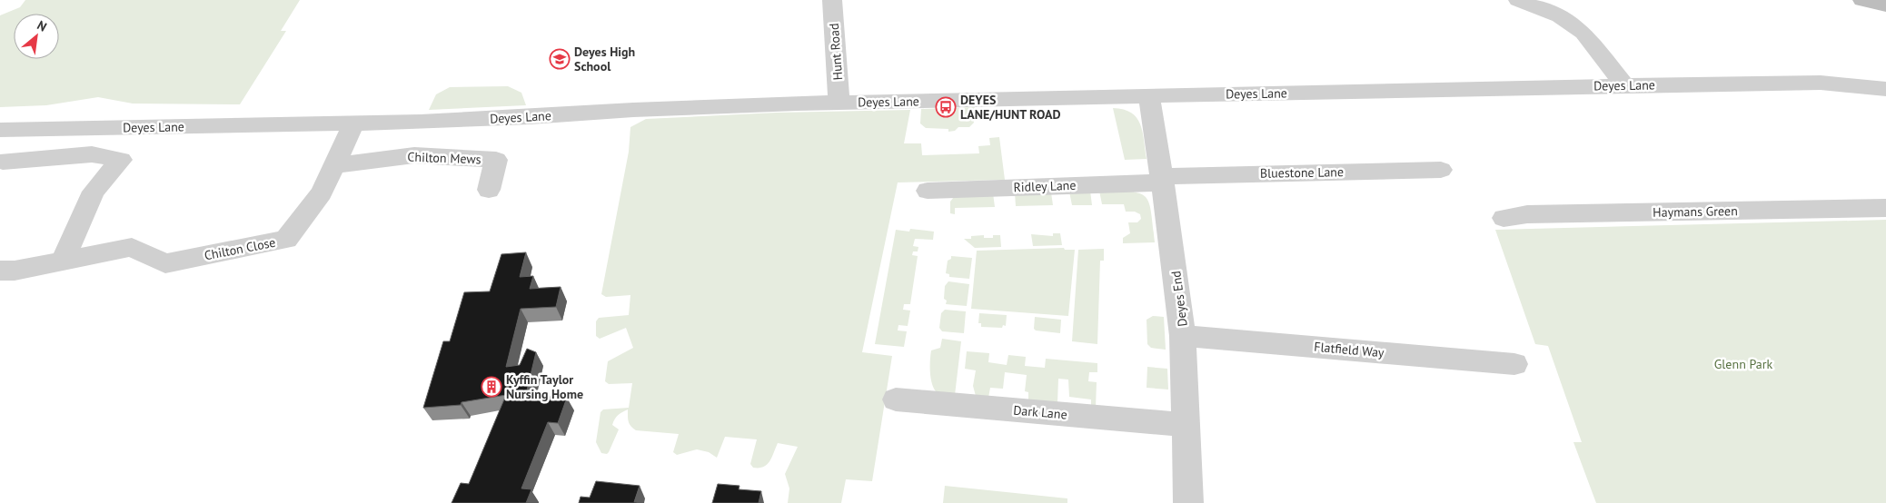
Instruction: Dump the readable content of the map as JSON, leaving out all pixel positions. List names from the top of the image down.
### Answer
{
  "streets": {
    "street": [
      "Hunt Road",
      "Deyes Lane",
      "Chilton Mews",
      "Bluestone Lane",
      "Ridley Lane",
      "Haymans Green",
      "Chilton Close",
      "Deyes End",
      "Flatfield Way",
      "Dark Lane"
    ]
  },
  "crossings": [
    ["Hunt Road", "Deyes Lane"],
    ["Deyes Lane", "Chilton Close"],
    ["Deyes Lane", "Deyes End"],
    ["Chilton Mews", "Chilton Close"],
    ["Bluestone Lane", "Ridley Lane"],
    ["Bluestone Lane", "Deyes End"],
    ["Ridley Lane", "Deyes End"],
    ["Deyes End", "Flatfield Way"],
    ["Deyes End", "Dark Lane"]
  ],
  "parks": ["Glenn Park"],
  "places": {
    "school or university": ["Deyes High School"],
    "bus stop": ["DEYES LANE/HUNT ROAD"],
    "building": ["Kyffin Taylor Nursing Home"]
  },
  "north": "top right"
}
